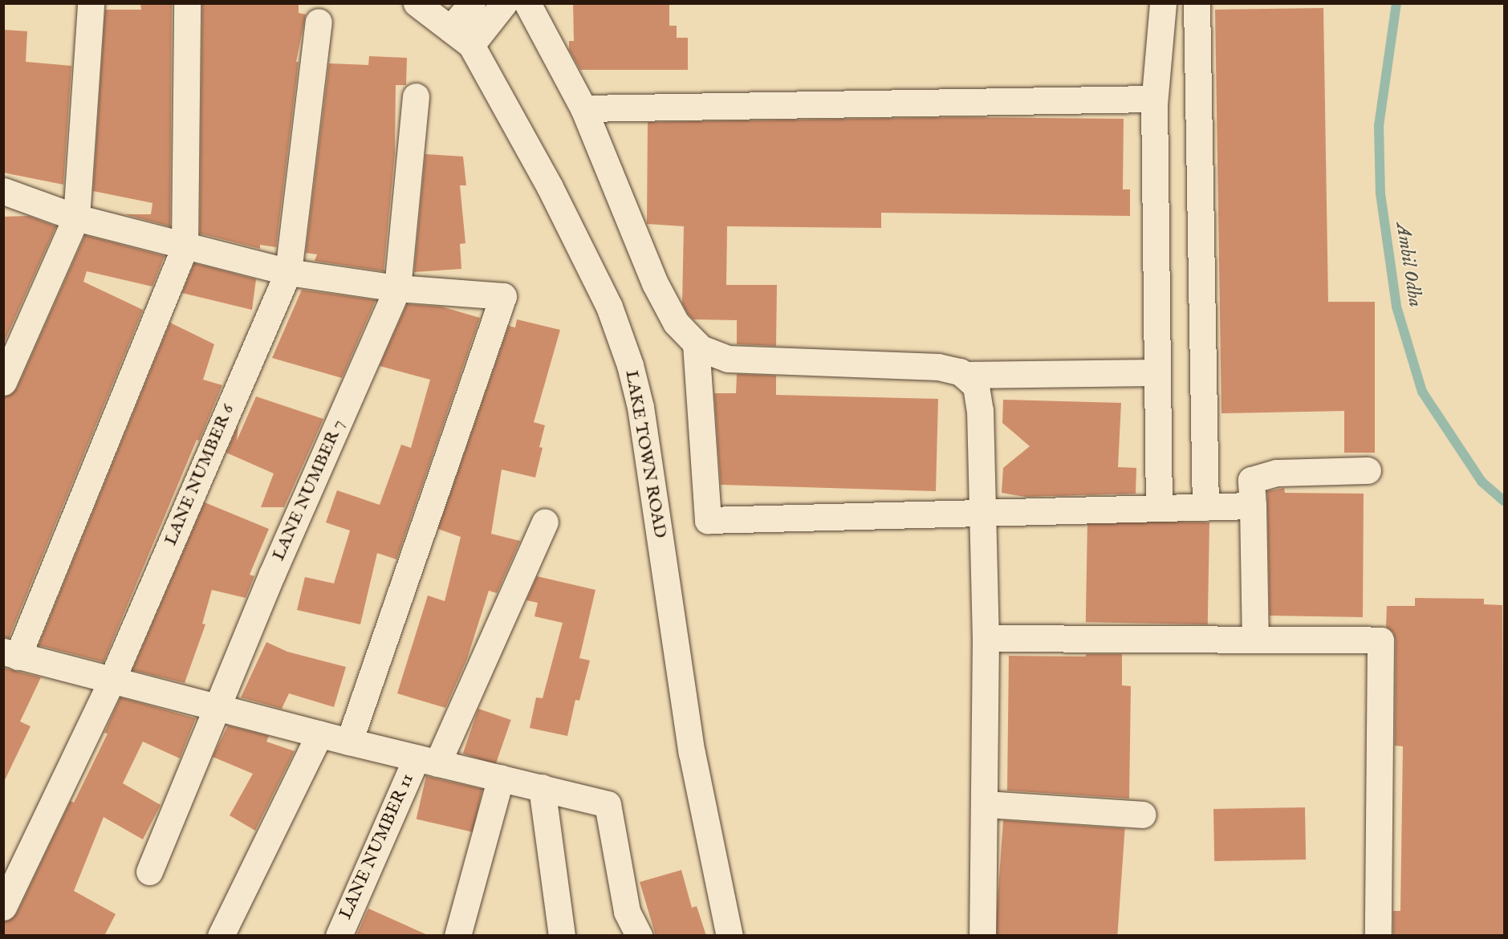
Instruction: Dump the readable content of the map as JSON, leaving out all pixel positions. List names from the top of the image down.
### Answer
{
  "streets": {
    "street": [
      "LAKE TOWN ROAD",
      "LANE NUMBER 6",
      "LANE NUMBER 7",
      "LANE NUMBER 11"
    ]
  },
  "water": ["Ambil Odha"]
}
